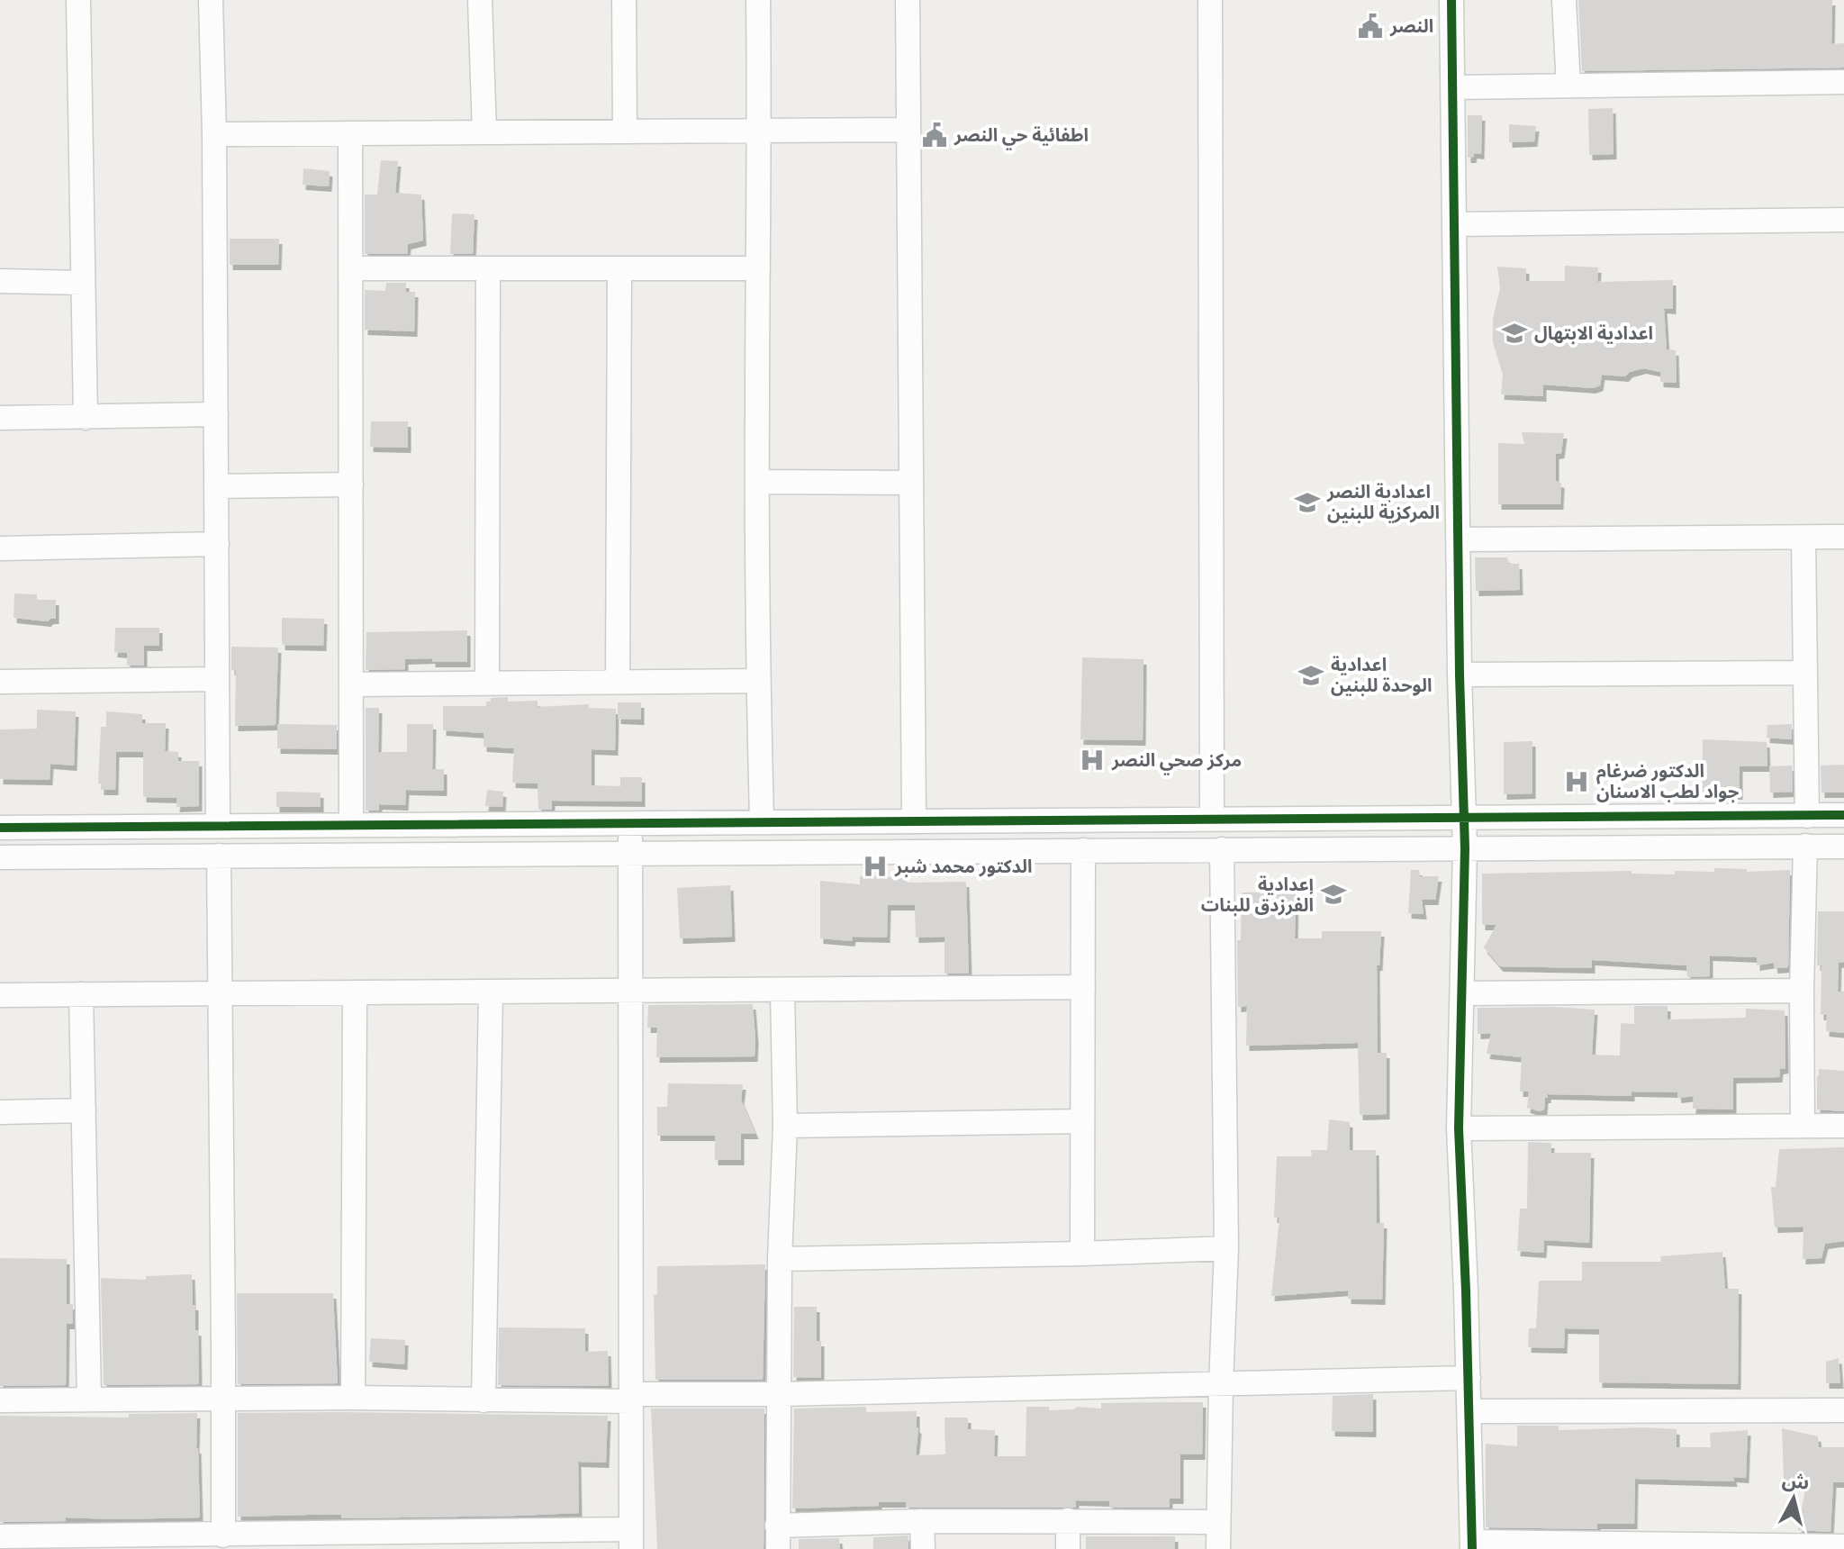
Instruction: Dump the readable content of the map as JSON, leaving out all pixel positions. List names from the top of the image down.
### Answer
{
  "places": {
    "public building": ["النصر", "اطفائية حي النصر"],
    "school or university": [
      "اعدادية الابتهال",
      "اعدادية النصر المركزية للبنين",
      "اعدادية الوحدة للبنين",
      "إعدادية الفرزدق للبنات"
    ],
    "hospital": ["مركز صحي النصر", "الدكتور ضرغام جواد لطب الاسنان", "الدكتور محمد شبر"]
  },
  "north": "top"
}
